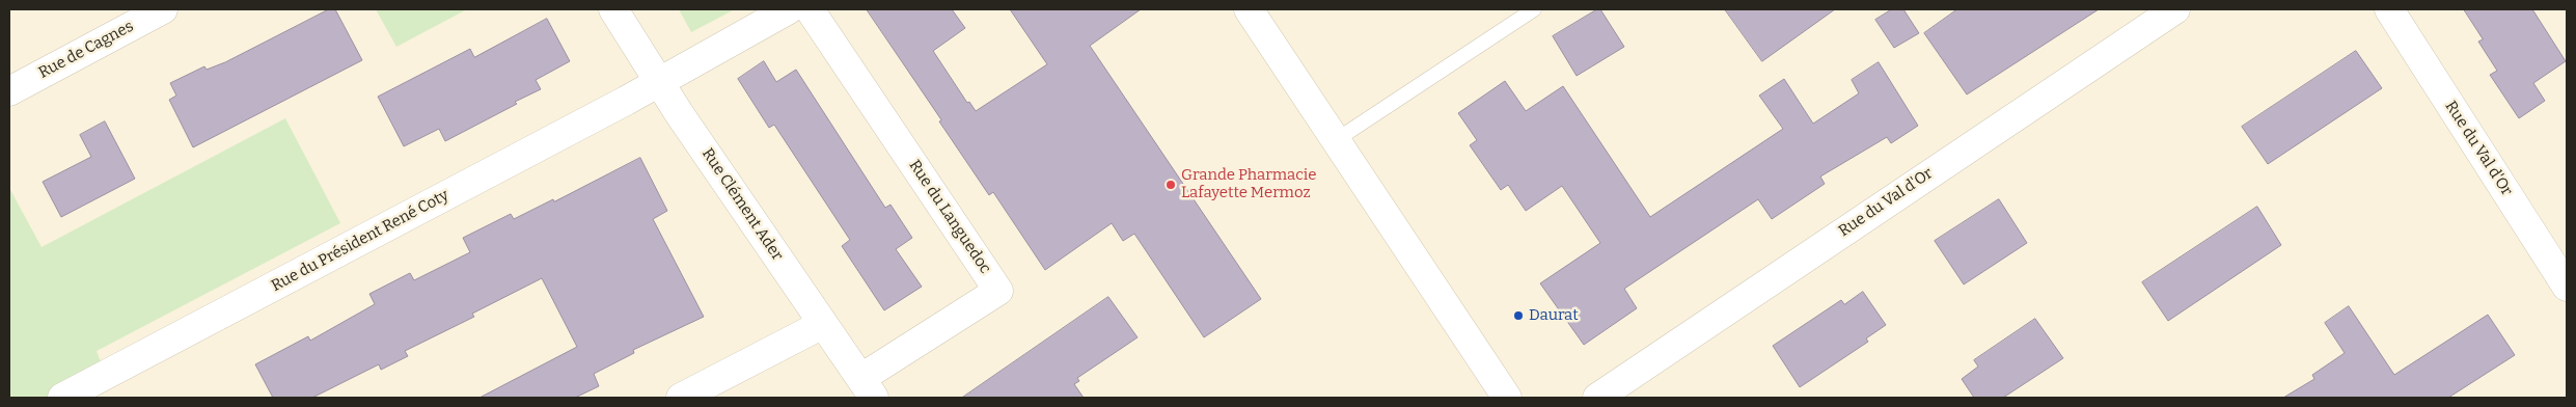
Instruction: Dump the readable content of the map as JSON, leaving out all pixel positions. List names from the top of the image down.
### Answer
{
  "streets": {
    "street": [
      "Rue de Cagnes",
      "Rue du Val d'Or",
      "Rue Clément Ader",
      "Rue du Languedoc",
      "Rue du Président René Coty"
    ]
  },
  "crossings": [
    ["Rue Clément Ader", "Rue du Languedoc"],
    ["Rue Clément Ader", "Rue du Président René Coty"]
  ],
  "places": ["Grande Pharmacie Lafayette Mermoz", "Daurat"]
}
